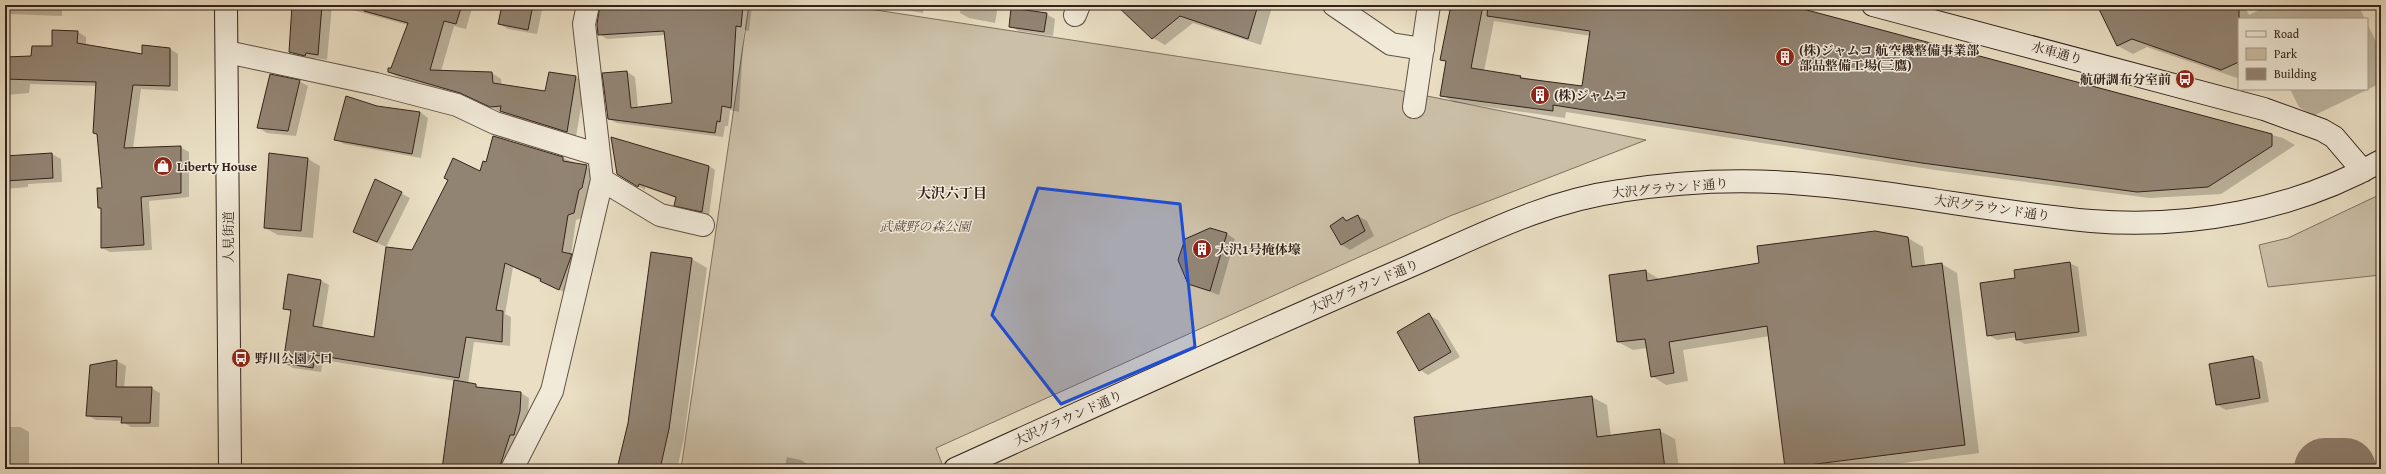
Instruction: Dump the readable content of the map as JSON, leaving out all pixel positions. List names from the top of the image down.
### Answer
{
  "streets": {
    "street": ["水車通り", "大沢グラウンド通り", "人見街道"]
  },
  "crossings": [
    ["水車通り", "大沢グラウンド通り"]
  ],
  "districts": ["大沢六丁目"],
  "parks": ["武蔵野の森公園"],
  "places": {
    "building": ["(株)ジャムコ 航空機整備事業部 部品整備工場(三鷹)", "(株)ジャムコ", "大沢1号掩体壕"],
    "bus stop": ["航研調布分室前", "野川公園入口"],
    "shop": ["Liberty House"]
  },
  "legend": ["Road", "Park", "Building"]
}
